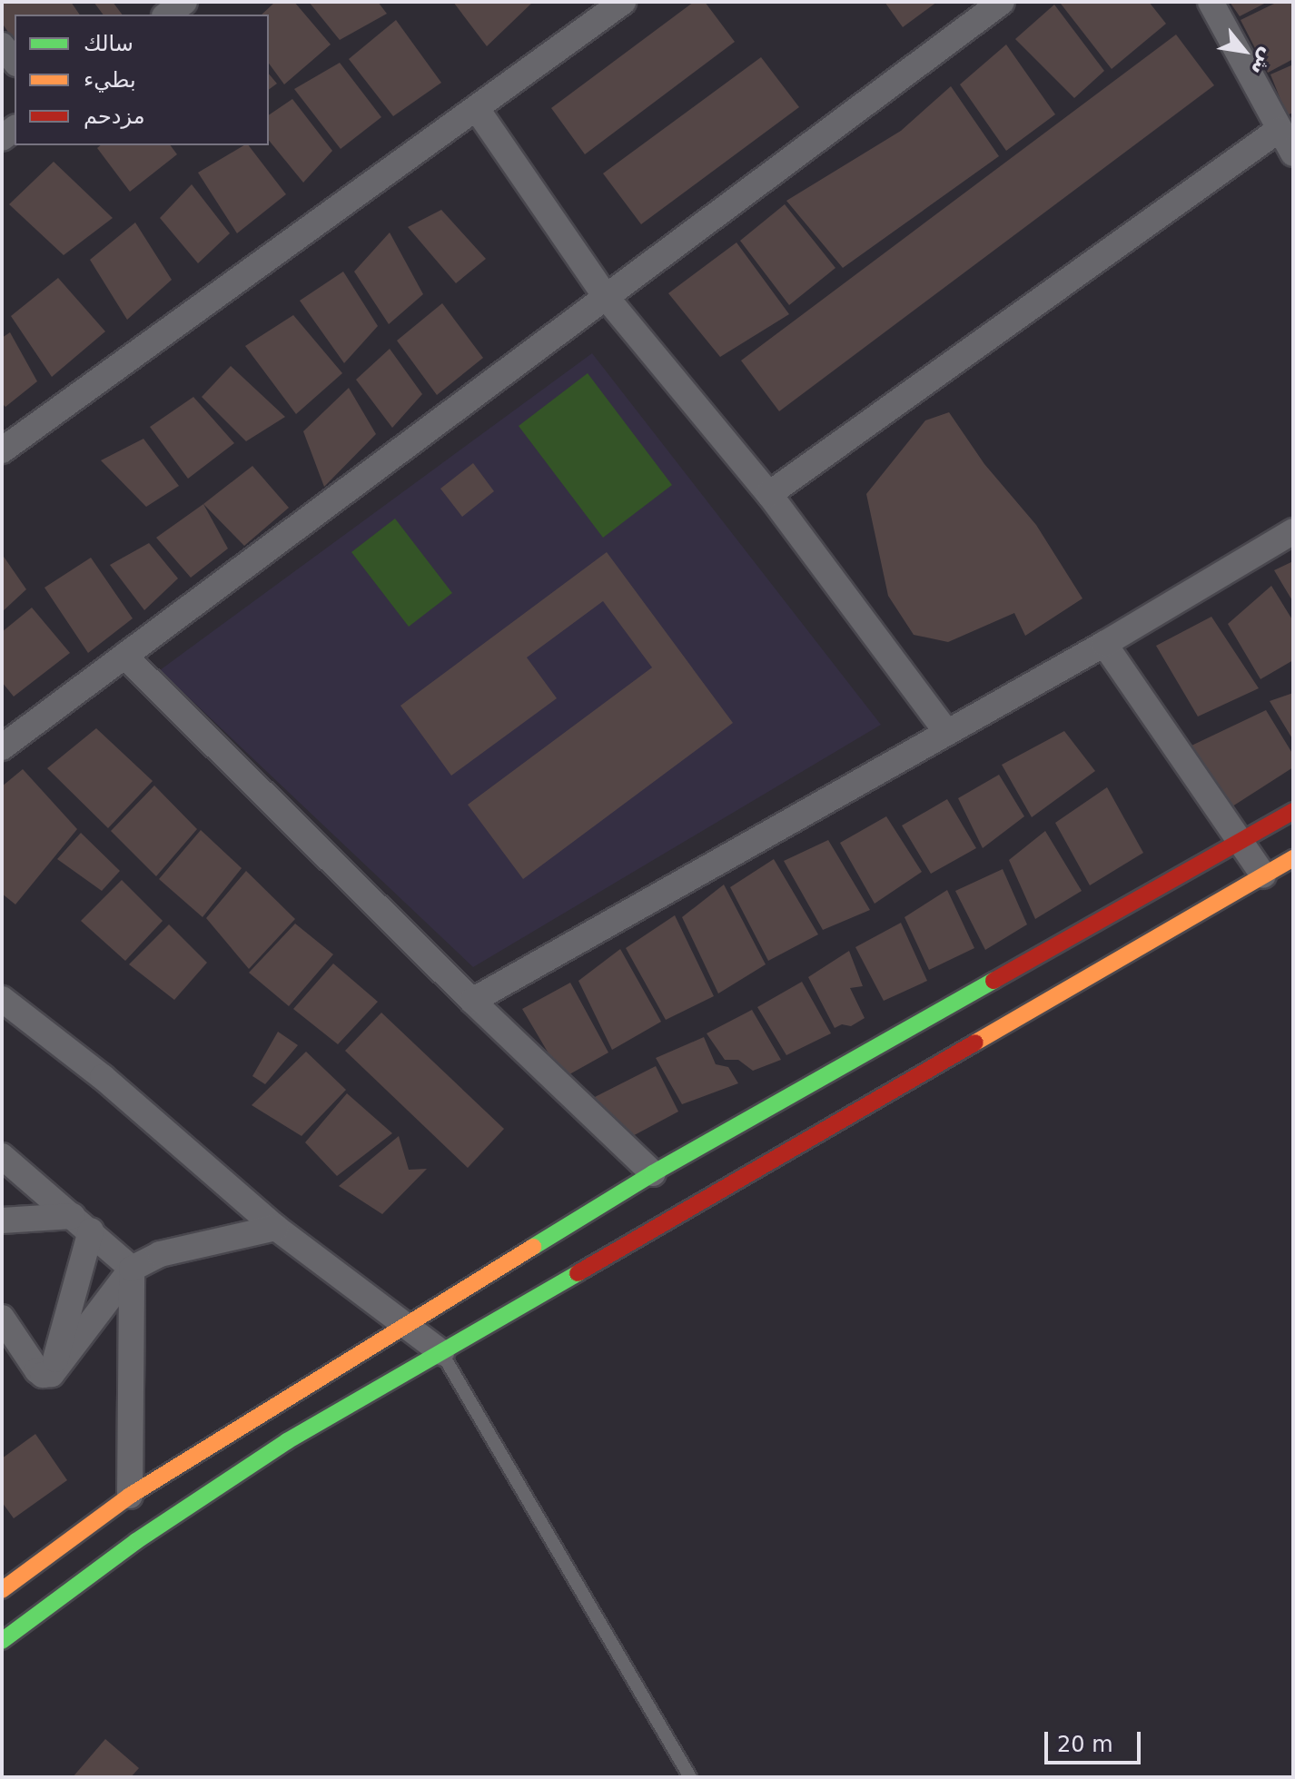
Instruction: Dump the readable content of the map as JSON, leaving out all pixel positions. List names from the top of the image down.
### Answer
{
  "legend": ["سالك", "بطيء", "مزدحم"],
  "scale_bar": "20 m",
  "north": "bottom right"
}
